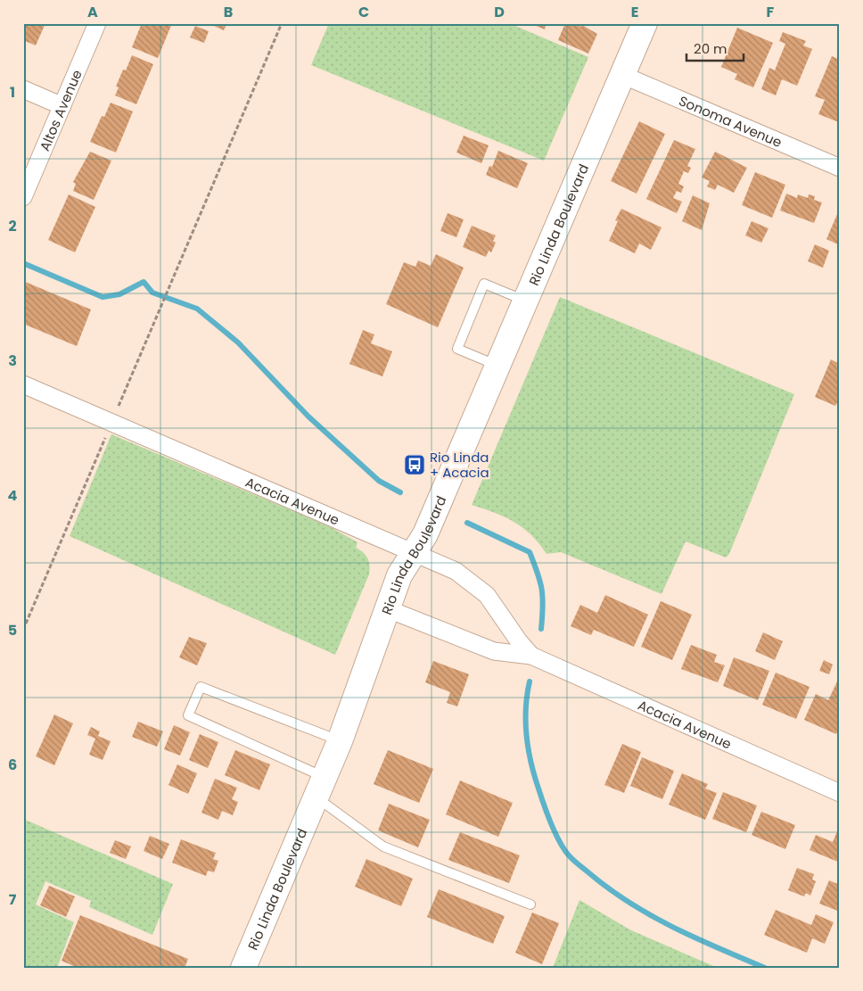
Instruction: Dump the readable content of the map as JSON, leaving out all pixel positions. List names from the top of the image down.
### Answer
{
  "streets": {
    "main road": ["Rio Linda Boulevard"],
    "street": ["Altos Avenue", "Sonoma Avenue", "Acacia Avenue"]
  },
  "crossings": [
    ["Sonoma Avenue", "Rio Linda Boulevard"],
    ["Rio Linda Boulevard", "Acacia Avenue"]
  ],
  "places": {
    "bus stop": ["Rio Linda + Acacia"]
  },
  "scale_bar": "20 m",
  "grid": {
    "columns": [
      "A",
      "B",
      "C",
      "D",
      "E",
      "F"
    ],
    "rows": [
      "1",
      "2",
      "3",
      "4",
      "5",
      "6",
      "7"
    ]
  }
}
